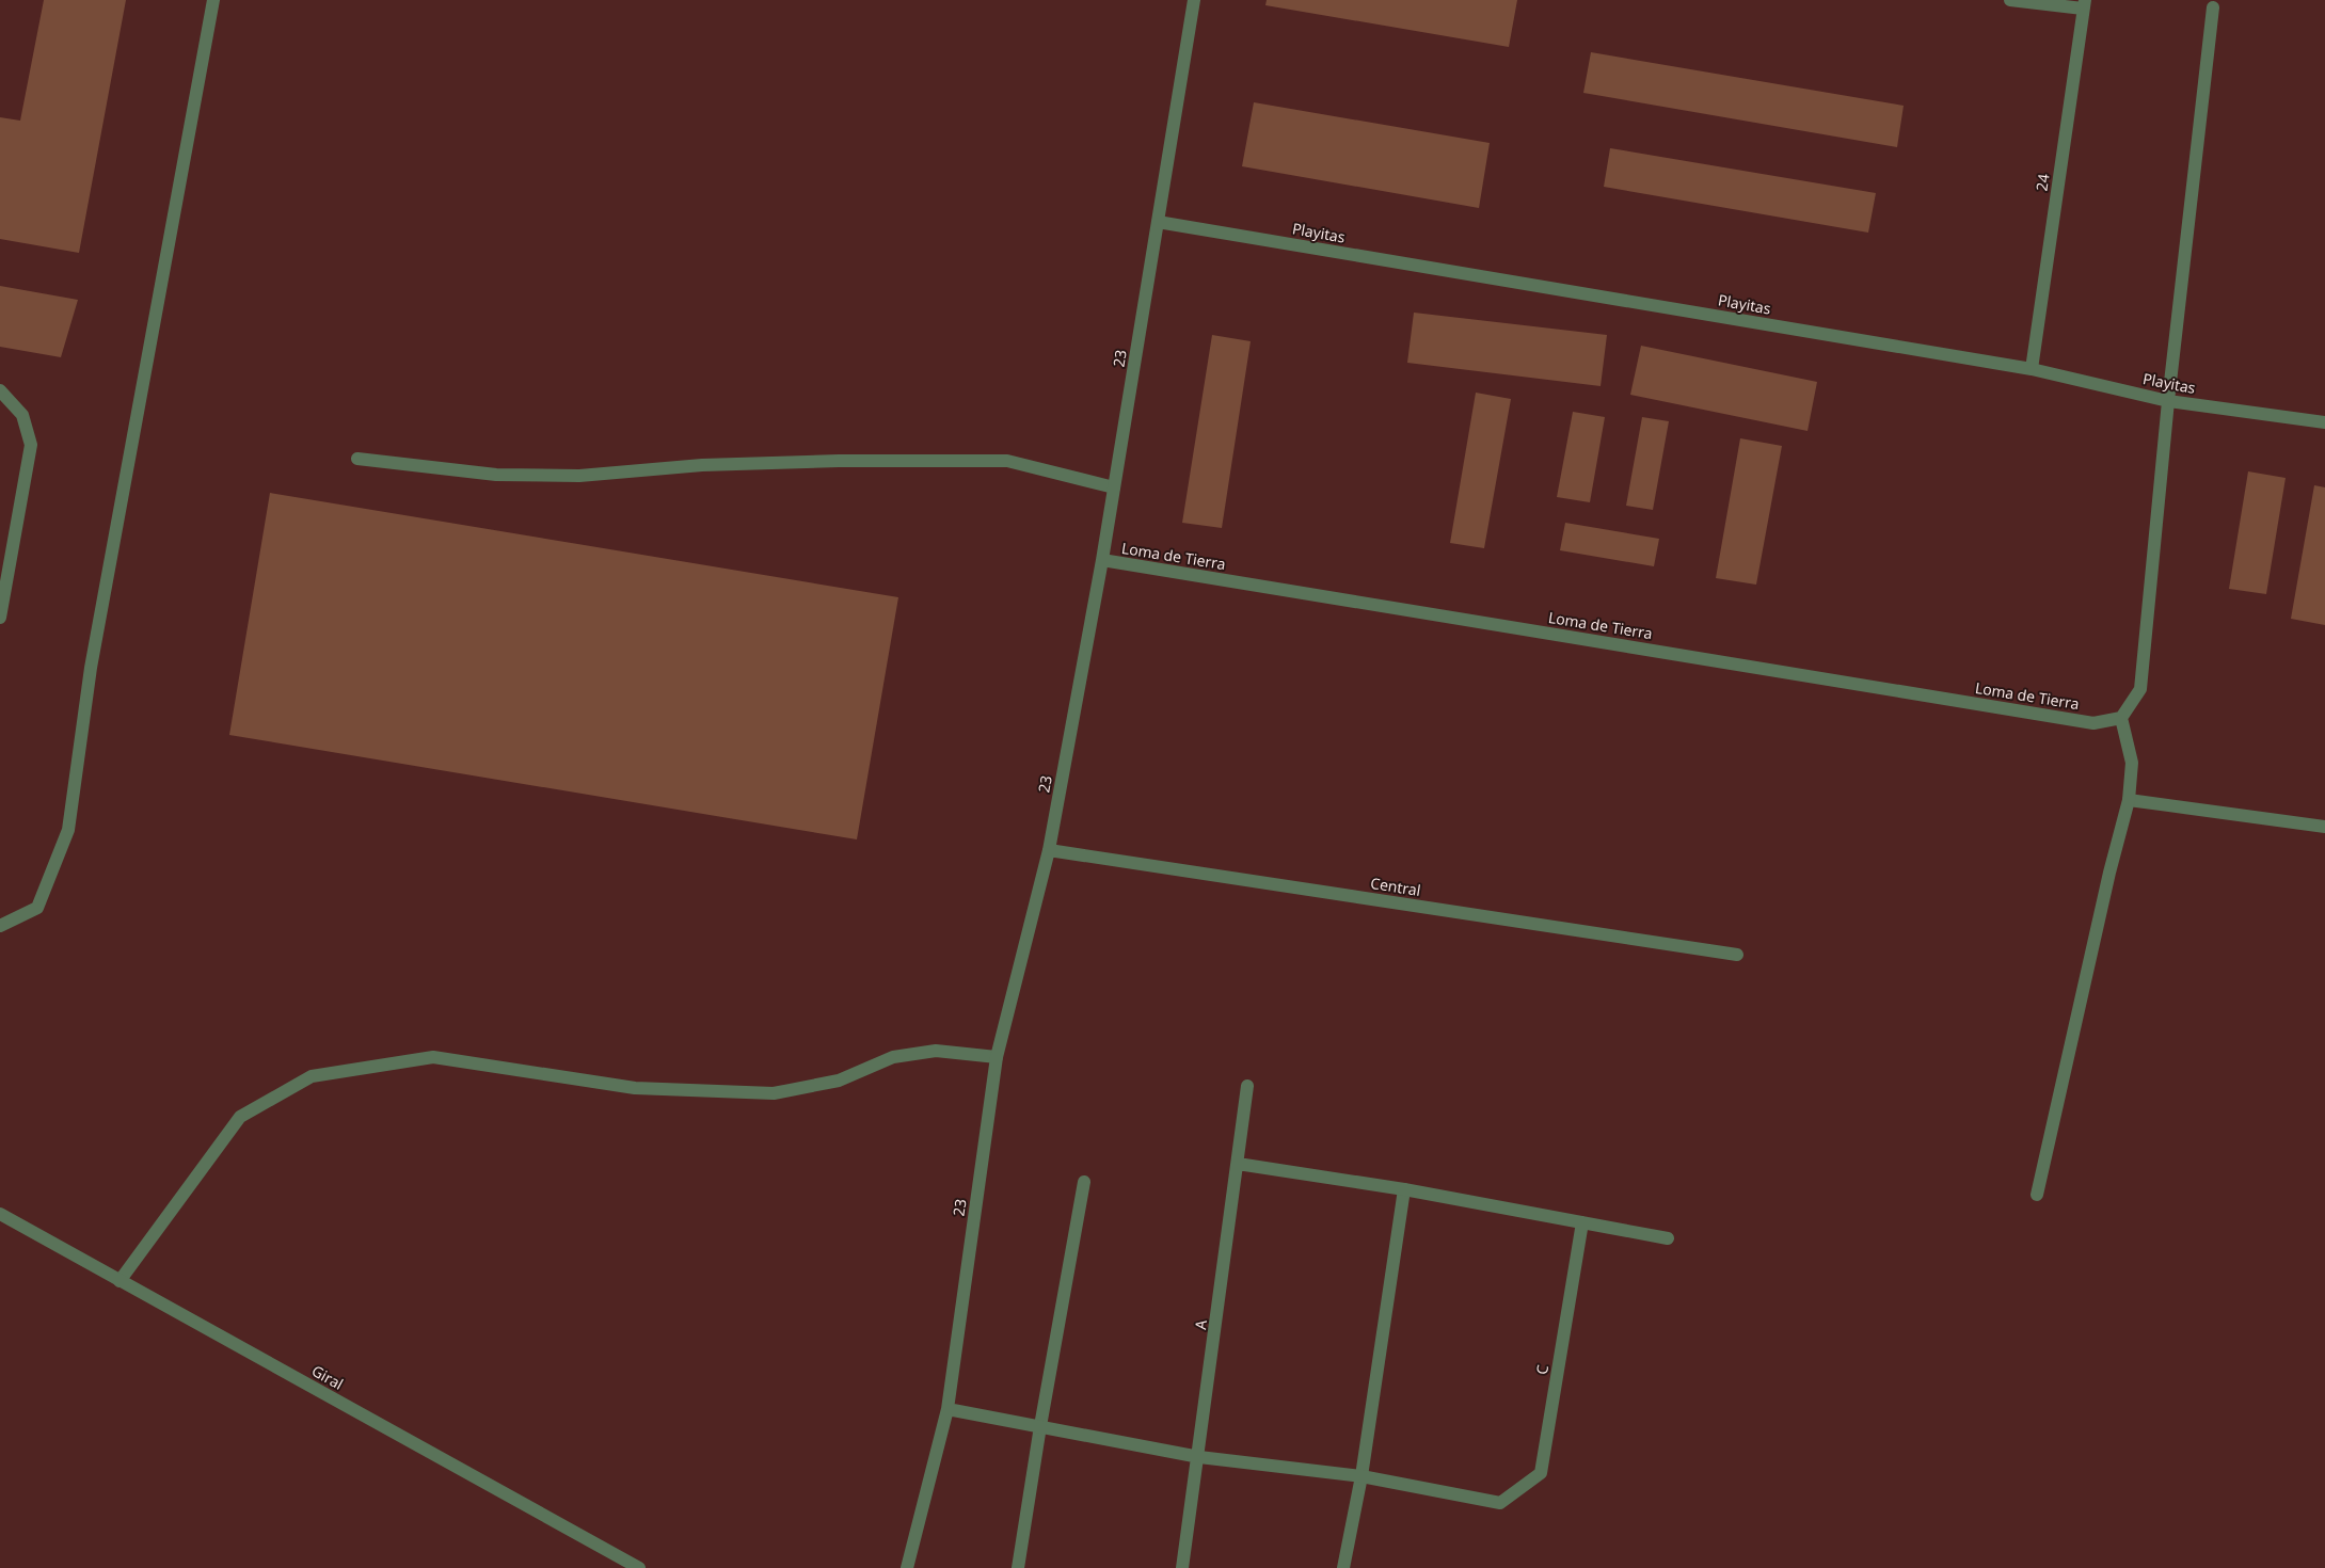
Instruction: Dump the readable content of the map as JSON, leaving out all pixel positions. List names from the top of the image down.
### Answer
{
  "streets": {
    "street": [
      "24",
      "Playitas",
      "23",
      "Loma de Tierra",
      "Central",
      "A",
      "C",
      "Giral"
    ]
  },
  "crossings": [
    ["24", "Playitas"],
    ["Playitas", "23"],
    ["23", "Loma de Tierra"],
    ["23", "Central"]
  ]
}
